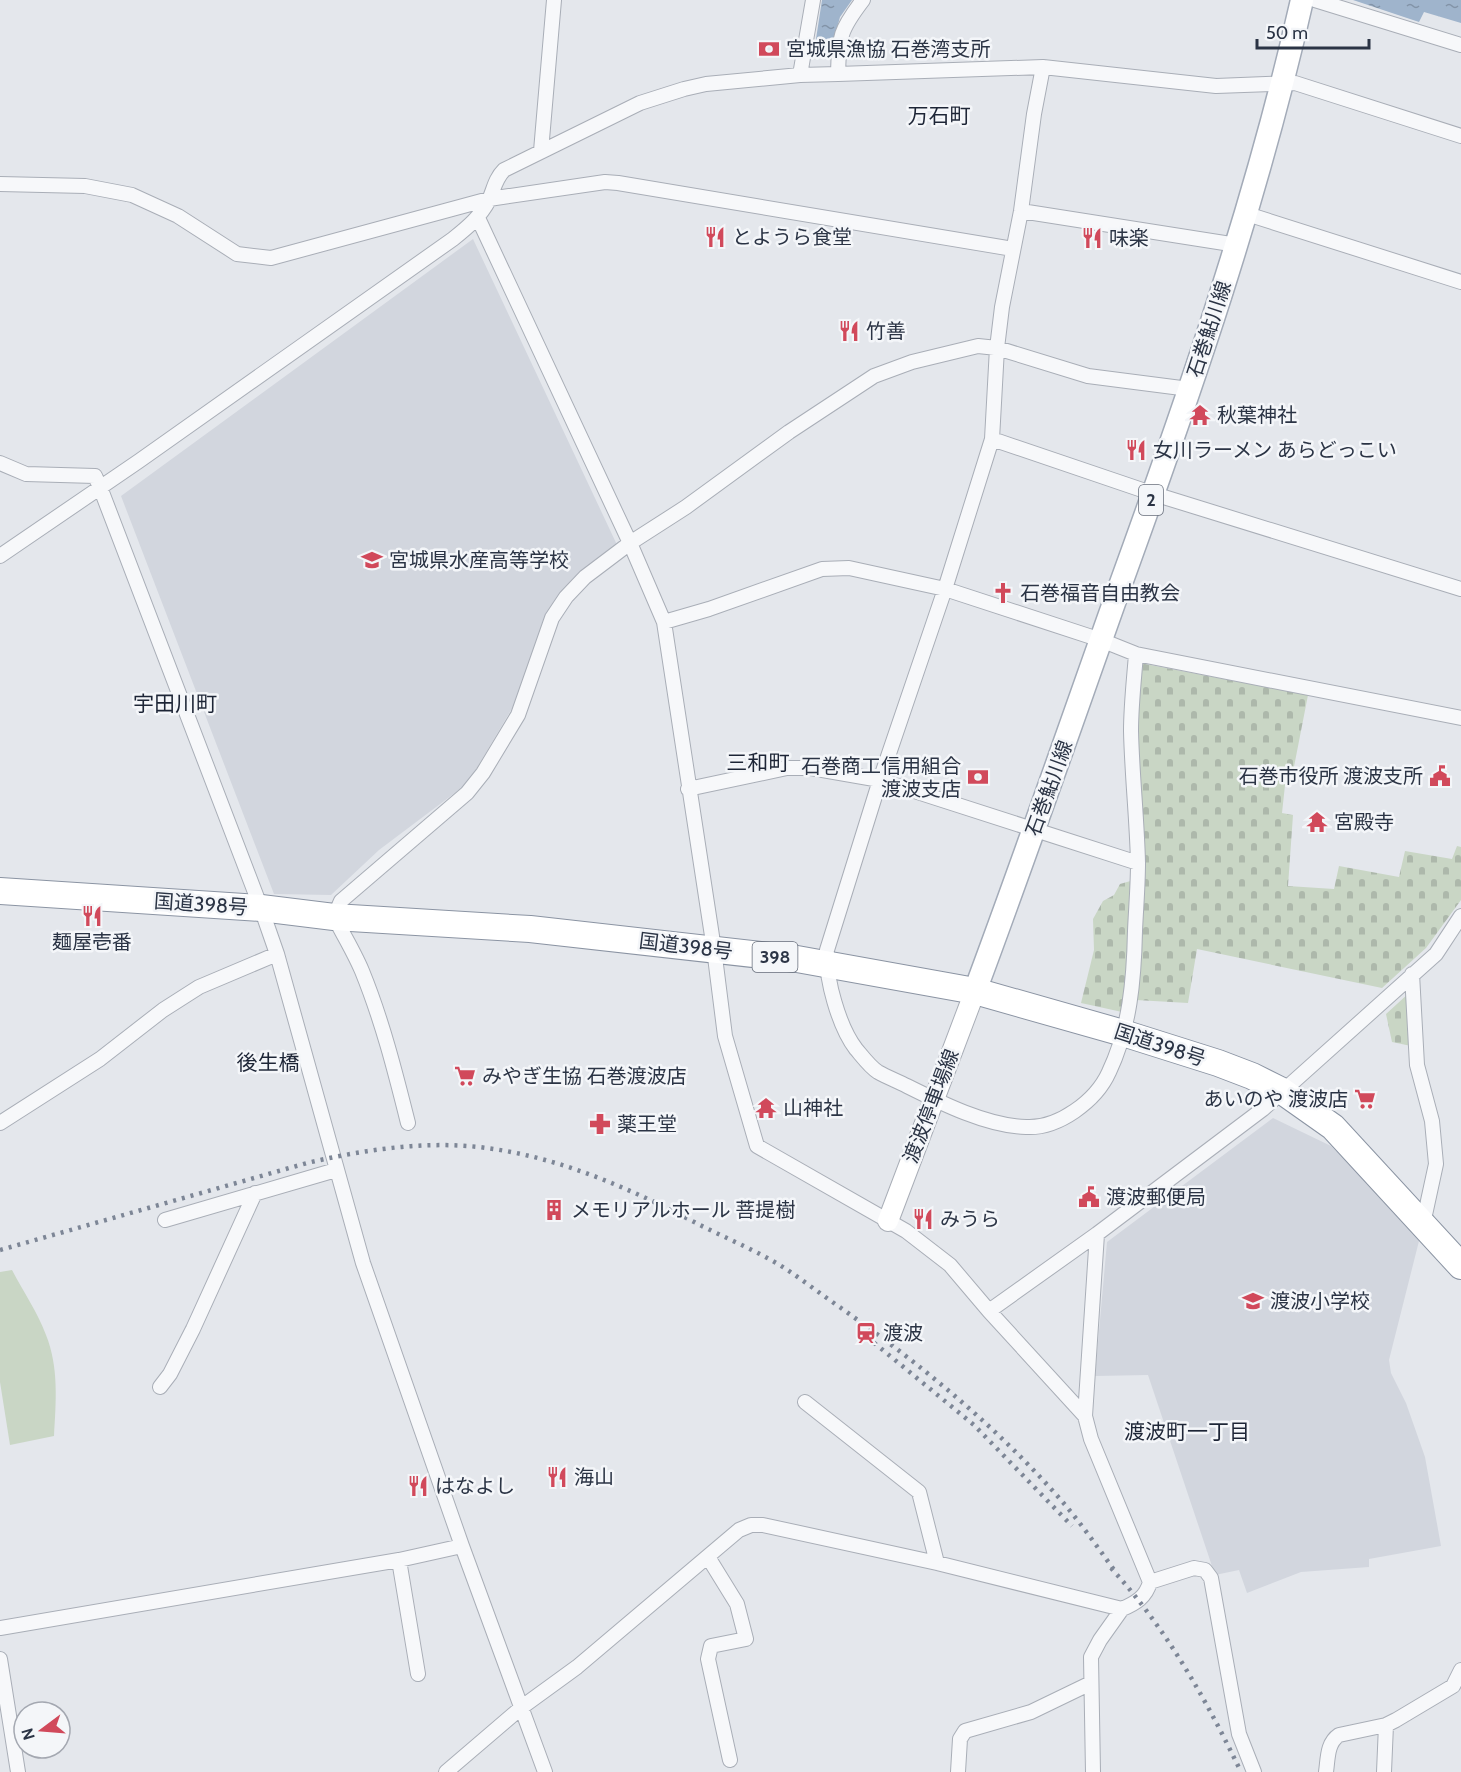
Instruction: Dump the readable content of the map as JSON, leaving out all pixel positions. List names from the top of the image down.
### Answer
{
  "streets": {
    "highway": ["国道398号", "398"],
    "main road": ["石巻鮎川線", "2", "渡波停車場線"]
  },
  "crossings": [
    ["石巻鮎川線", "国道398号"],
    ["石巻鮎川線", "渡波停車場線"],
    ["国道398号", "渡波停車場線"]
  ],
  "districts": [
    "万石町",
    "宇田川町",
    "三和町",
    "後生橋",
    "渡波町一丁目"
  ],
  "places": {
    "bank": ["宮城県漁協 石巻湾支所", "石巻商工信用組合 渡波支店"],
    "restaurant": [
      "とようら食堂",
      "味楽",
      "竹善",
      "女川ラーメン あらどっこい",
      "麺屋壱番",
      "みうら",
      "海山",
      "はなよし"
    ],
    "temple": ["秋葉神社", "宮殿寺", "山神社"],
    "school or university": ["宮城県水産高等学校", "渡波小学校"],
    "church": ["石巻福音自由教会"],
    "public building": ["石巻市役所 渡波支所", "渡波郵便局"],
    "supermarket": ["みやぎ生協 石巻渡波店", "あいのや 渡波店"],
    "pharmacy": ["薬王堂"],
    "building": ["メモリアルホール 菩提樹"],
    "station": ["渡波"]
  },
  "scale_bar": "50 m",
  "north": "left"
}
